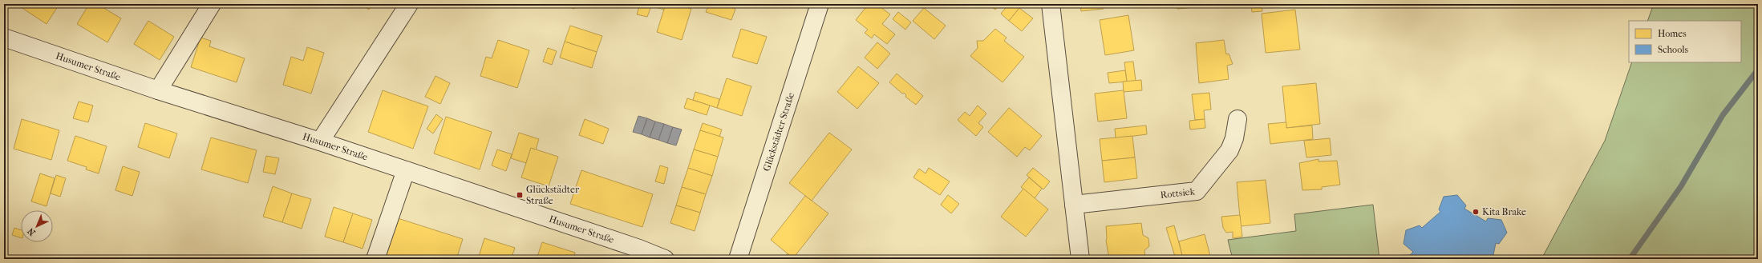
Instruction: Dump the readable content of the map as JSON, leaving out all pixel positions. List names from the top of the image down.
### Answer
{
  "streets": {
    "street": ["Husumer Straße", "Glückstädter Straße", "Rottsiek"]
  },
  "places": {
    "transit": ["Glückstädter Straße"],
    "other": ["Kita Brake"]
  },
  "legend": ["Homes", "Schools"],
  "north": "bottom left"
}
